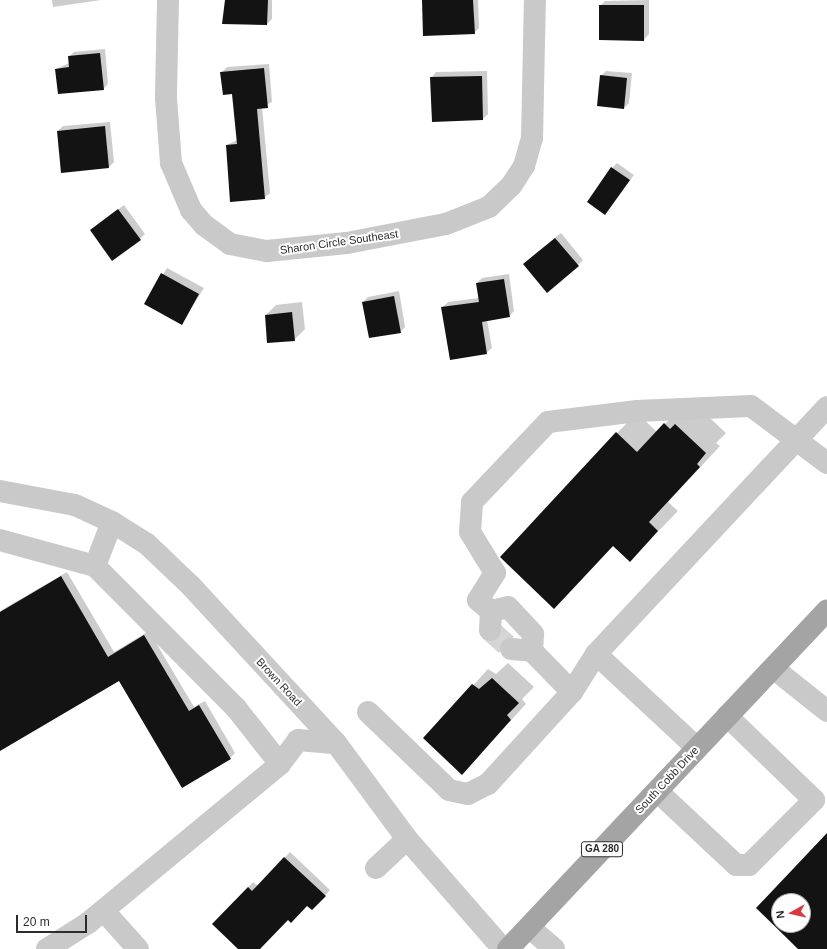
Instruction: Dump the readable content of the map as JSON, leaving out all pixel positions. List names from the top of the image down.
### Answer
{
  "streets": {
    "main road": ["South Cobb Drive", "GA 280"],
    "street": ["Sharon Circle Southeast", "Brown Road"]
  },
  "scale_bar": "20 m",
  "north": "left"
}
